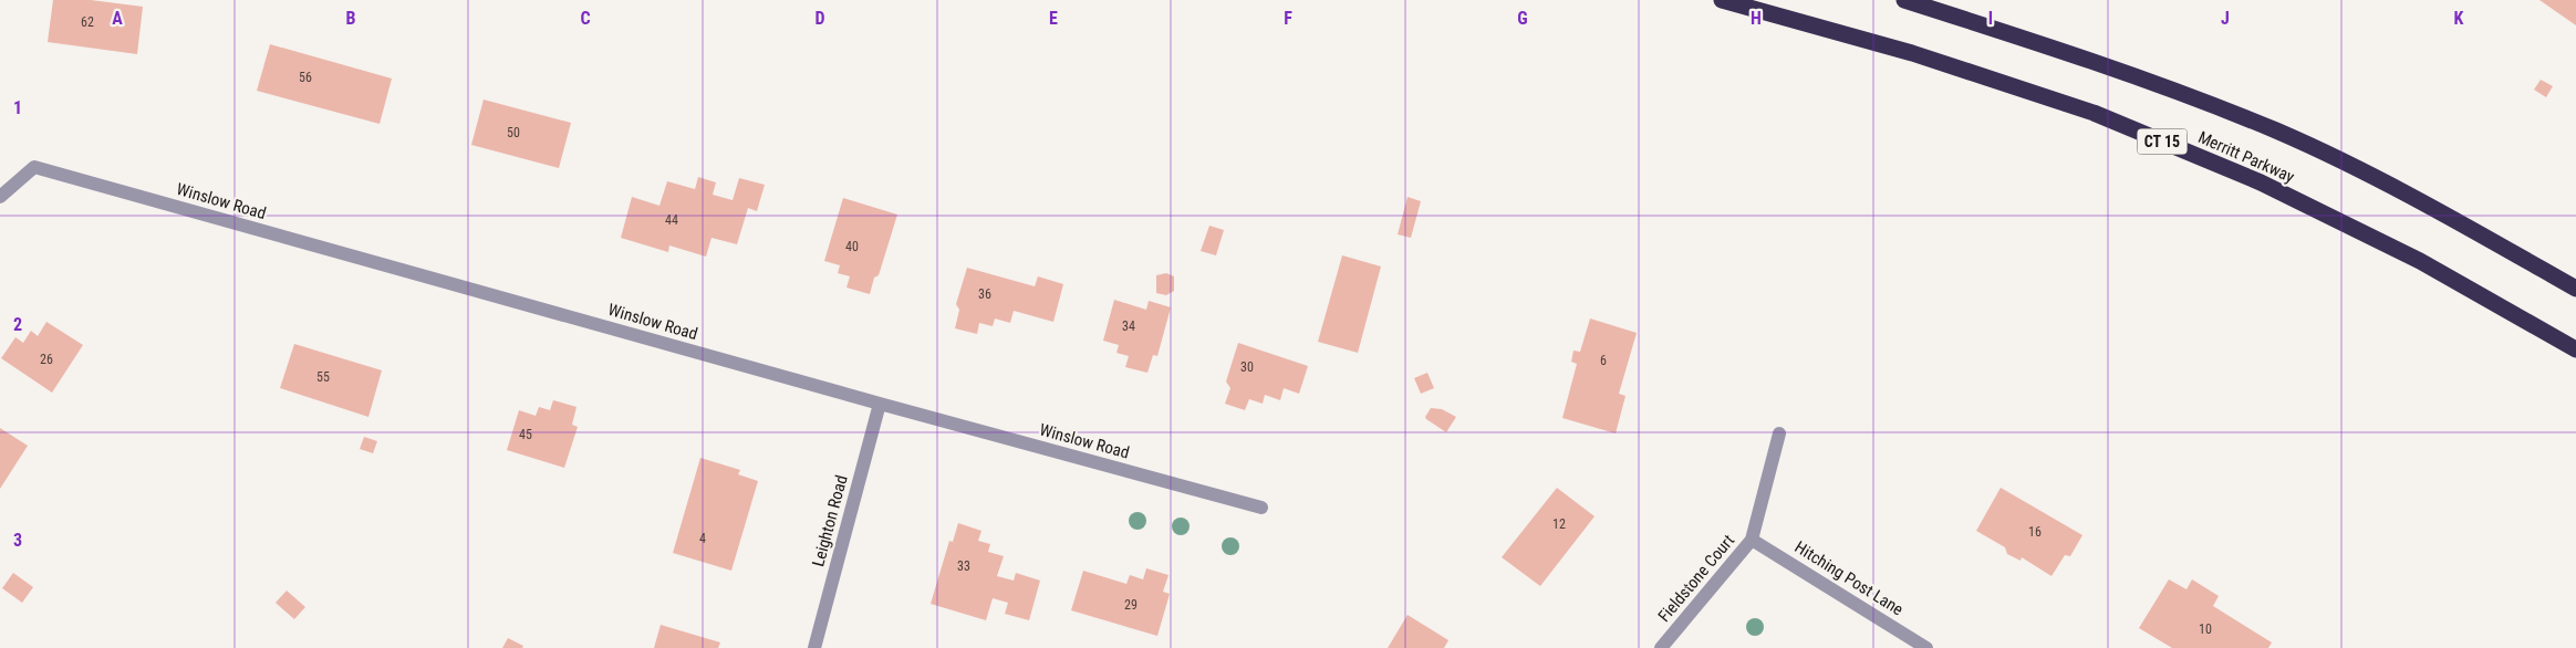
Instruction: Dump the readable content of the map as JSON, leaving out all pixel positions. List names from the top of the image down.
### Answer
{
  "streets": {
    "highway": ["CT 15", "Merritt Parkway"],
    "street": [
      "Winslow Road",
      "Leighton Road",
      "Fieldstone Court",
      "Hitching Post Lane"
    ]
  },
  "crossings": [
    ["Winslow Road", "Leighton Road"],
    ["Fieldstone Court", "Hitching Post Lane"]
  ],
  "house_numbers": [
    "62",
    "56",
    "50",
    "44",
    "40",
    "36",
    "34",
    "26",
    "6",
    "30",
    "55",
    "45",
    "12",
    "16",
    "4",
    "33",
    "29",
    "10"
  ],
  "grid": {
    "columns": [
      "A",
      "B",
      "C",
      "D",
      "E",
      "F",
      "G",
      "H",
      "I",
      "J",
      "K"
    ],
    "rows": ["1", "2", "3"]
  }
}
